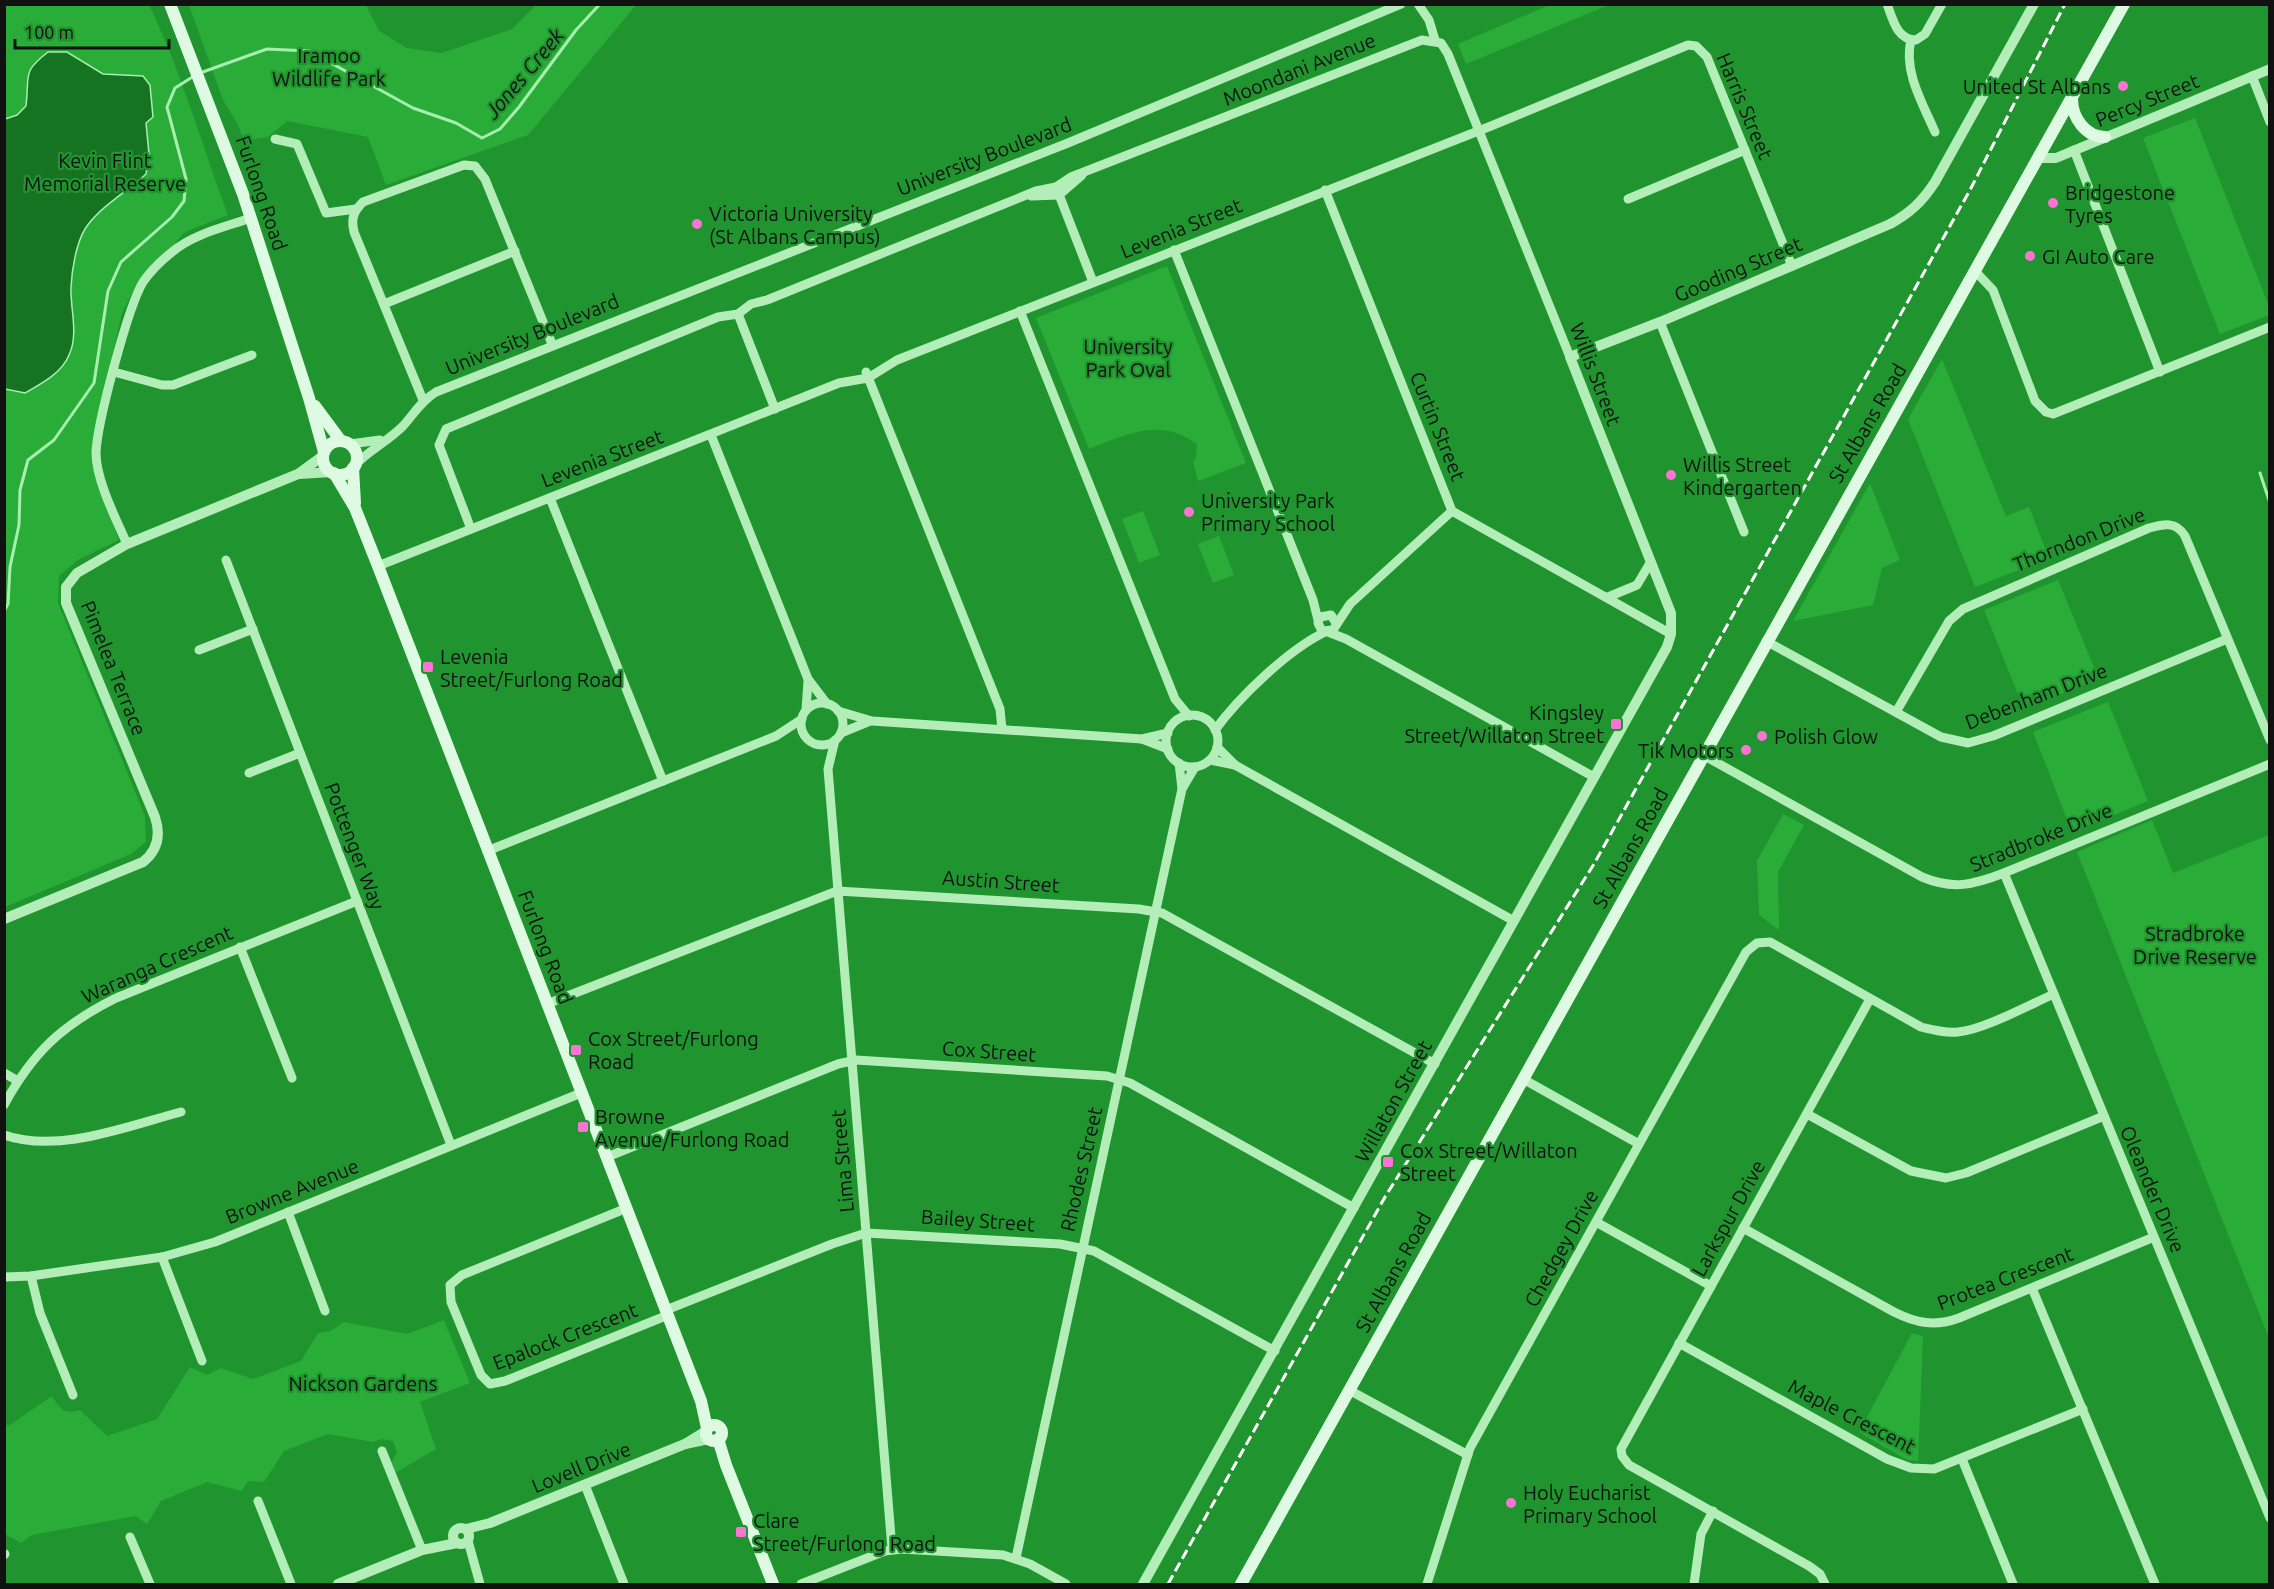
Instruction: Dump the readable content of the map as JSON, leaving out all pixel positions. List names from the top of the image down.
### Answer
{
  "streets": {
    "main road": ["Furlong Road", "St Albans Road"],
    "street": [
      "Moondani Avenue",
      "Percy Street",
      "Harris Street",
      "University Boulevard",
      "Levenia Street",
      "Gooding Street",
      "Willis Street",
      "Curtin Street",
      "Thorndon Drive",
      "Pimelea Terrace",
      "Debenham Drive",
      "Stradbroke Drive",
      "Pottenger Way",
      "Austin Street",
      "Waranga Crescent",
      "Cox Street",
      "Willaton Street",
      "Lima Street",
      "Rhodes Street",
      "Oleander Drive",
      "Browne Avenue",
      "Larkspur Drive",
      "Bailey Street",
      "Chedgey Drive",
      "Protea Crescent",
      "Epalock Crescent",
      "Maple Crescent",
      "Lovell Drive"
    ]
  },
  "crossings": [
    ["Moondani Avenue", "Levenia Street"],
    ["Percy Street", "St Albans Road"],
    ["Harris Street", "Levenia Street"],
    ["Harris Street", "Gooding Street"],
    ["Harris Street", "Willis Street"],
    ["University Boulevard", "Furlong Road"],
    ["University Boulevard", "Pimelea Terrace"],
    ["Furlong Road", "Levenia Street"],
    ["Furlong Road", "Pimelea Terrace"],
    ["Furlong Road", "Austin Street"],
    ["Furlong Road", "Cox Street"],
    ["Furlong Road", "Browne Avenue"],
    ["Furlong Road", "Bailey Street"],
    ["Furlong Road", "Epalock Crescent"],
    ["Furlong Road", "Lovell Drive"],
    ["Levenia Street", "Willis Street"],
    ["Levenia Street", "Curtin Street"],
    ["Gooding Street", "Willis Street"],
    ["Willis Street", "Curtin Street"],
    ["Willis Street", "Willaton Street"],
    ["St Albans Road", "Debenham Drive"],
    ["St Albans Road", "Stradbroke Drive"],
    ["Curtin Street", "Willaton Street"],
    ["Thorndon Drive", "Debenham Drive"],
    ["Stradbroke Drive", "Oleander Drive"],
    ["Pottenger Way", "Waranga Crescent"],
    ["Pottenger Way", "Browne Avenue"],
    ["Austin Street", "Willaton Street"],
    ["Austin Street", "Lima Street"],
    ["Austin Street", "Rhodes Street"],
    ["Cox Street", "Willaton Street"],
    ["Cox Street", "Lima Street"],
    ["Cox Street", "Rhodes Street"],
    ["Willaton Street", "Bailey Street"],
    ["Lima Street", "Bailey Street"],
    ["Rhodes Street", "Bailey Street"],
    ["Oleander Drive", "Protea Crescent"],
    ["Larkspur Drive", "Chedgey Drive"],
    ["Larkspur Drive", "Protea Crescent"],
    ["Larkspur Drive", "Maple Crescent"],
    ["Bailey Street", "Epalock Crescent"]
  ],
  "water": ["Jones Creek"],
  "parks": [
    "Iramoo Wildlife Park",
    "Kevin Flint Memorial Reserve",
    "University Park Oval",
    "Stradbroke Drive Reserve",
    "Nickson Gardens"
  ],
  "places": {
    "other": [
      "United St Albans",
      "Bridgestone Tyres",
      "Victoria University (St Albans Campus)",
      "GI Auto Care",
      "Willis Street Kindergarten",
      "University Park Primary School",
      "Polish Glow",
      "Tik Motors",
      "Holy Eucharist Primary School"
    ],
    "transit": [
      "Levenia Street/Furlong Road",
      "Kingsley Street/Willaton Street",
      "Cox Street/Furlong Road",
      "Browne Avenue/Furlong Road",
      "Cox Street/Willaton Street",
      "Clare Street/Furlong Road"
    ]
  },
  "scale_bar": "100 m"
}
